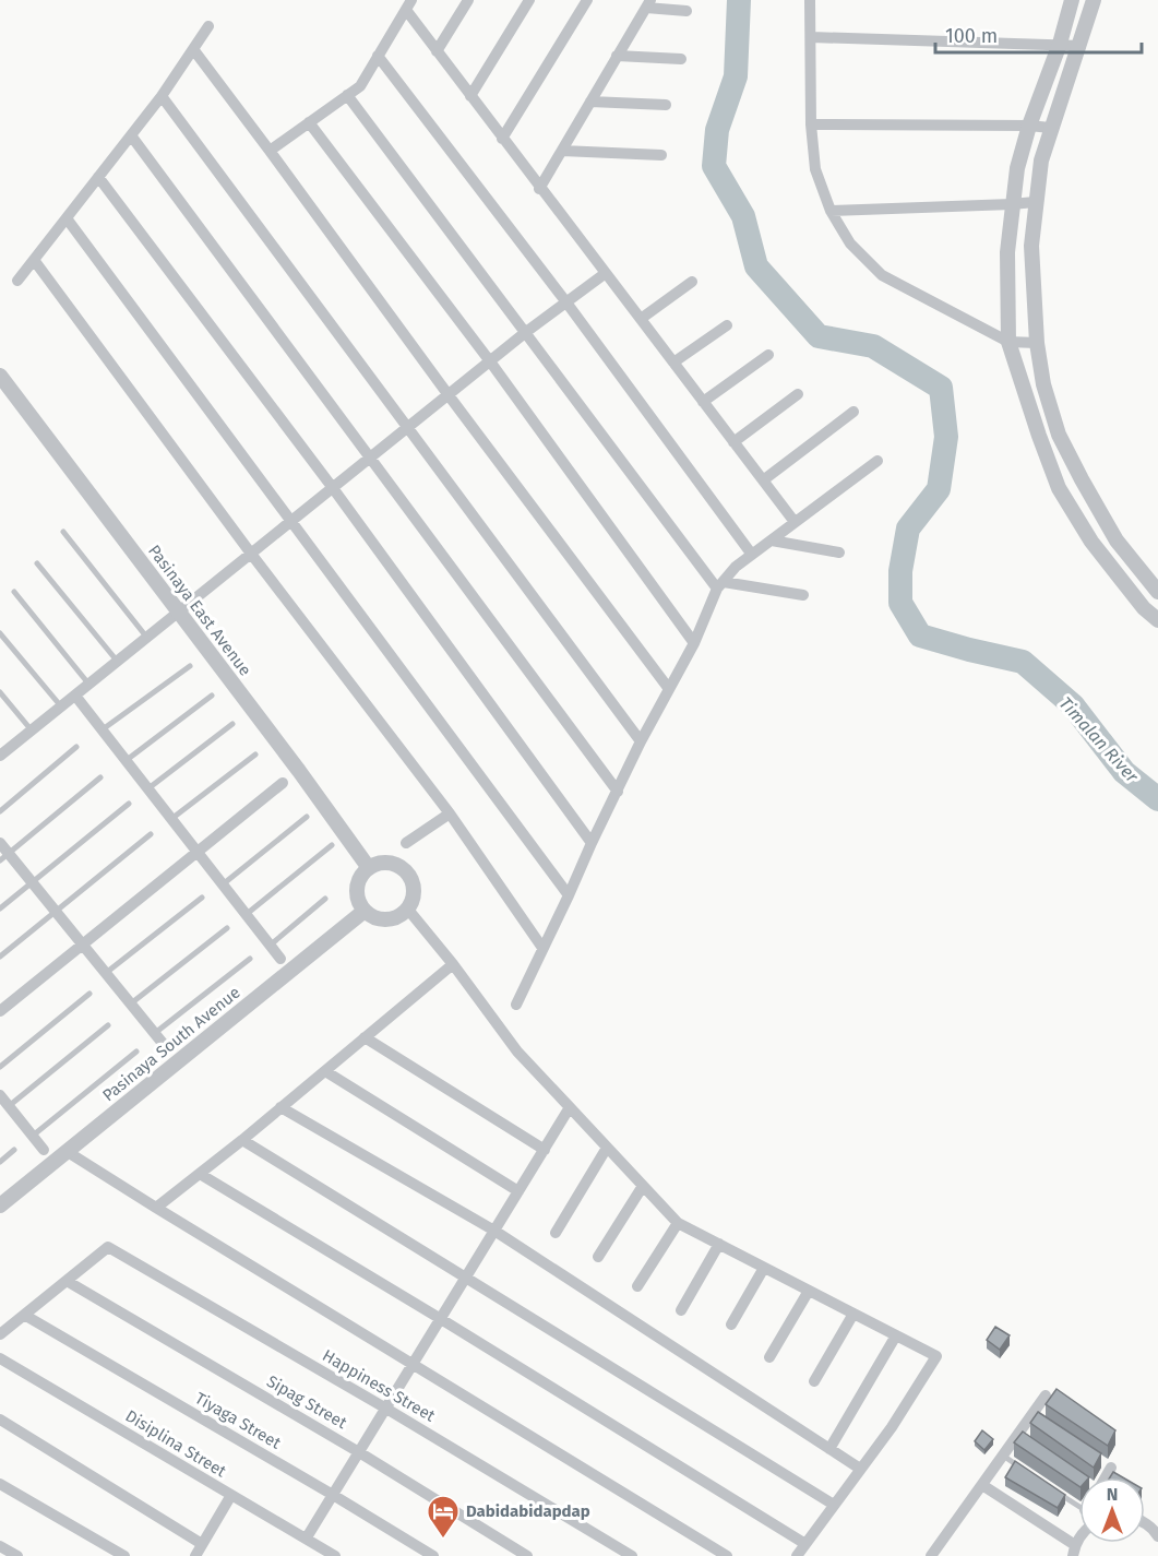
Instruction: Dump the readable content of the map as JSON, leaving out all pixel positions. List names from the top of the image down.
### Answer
{
  "streets": {
    "street": [
      "Pasinaya East Avenue",
      "Pasinaya South Avenue",
      "Happiness Street",
      "Sipag Street",
      "Tiyaga Street",
      "Disiplina Street"
    ]
  },
  "crossings": [
    ["Pasinaya East Avenue", "Pasinaya South Avenue"],
    ["Happiness Street", "Sipag Street"]
  ],
  "water": ["Timalan River"],
  "places": {
    "hotel": ["Dabidabidapdap"]
  },
  "scale_bar": "100 m",
  "north": "top"
}
